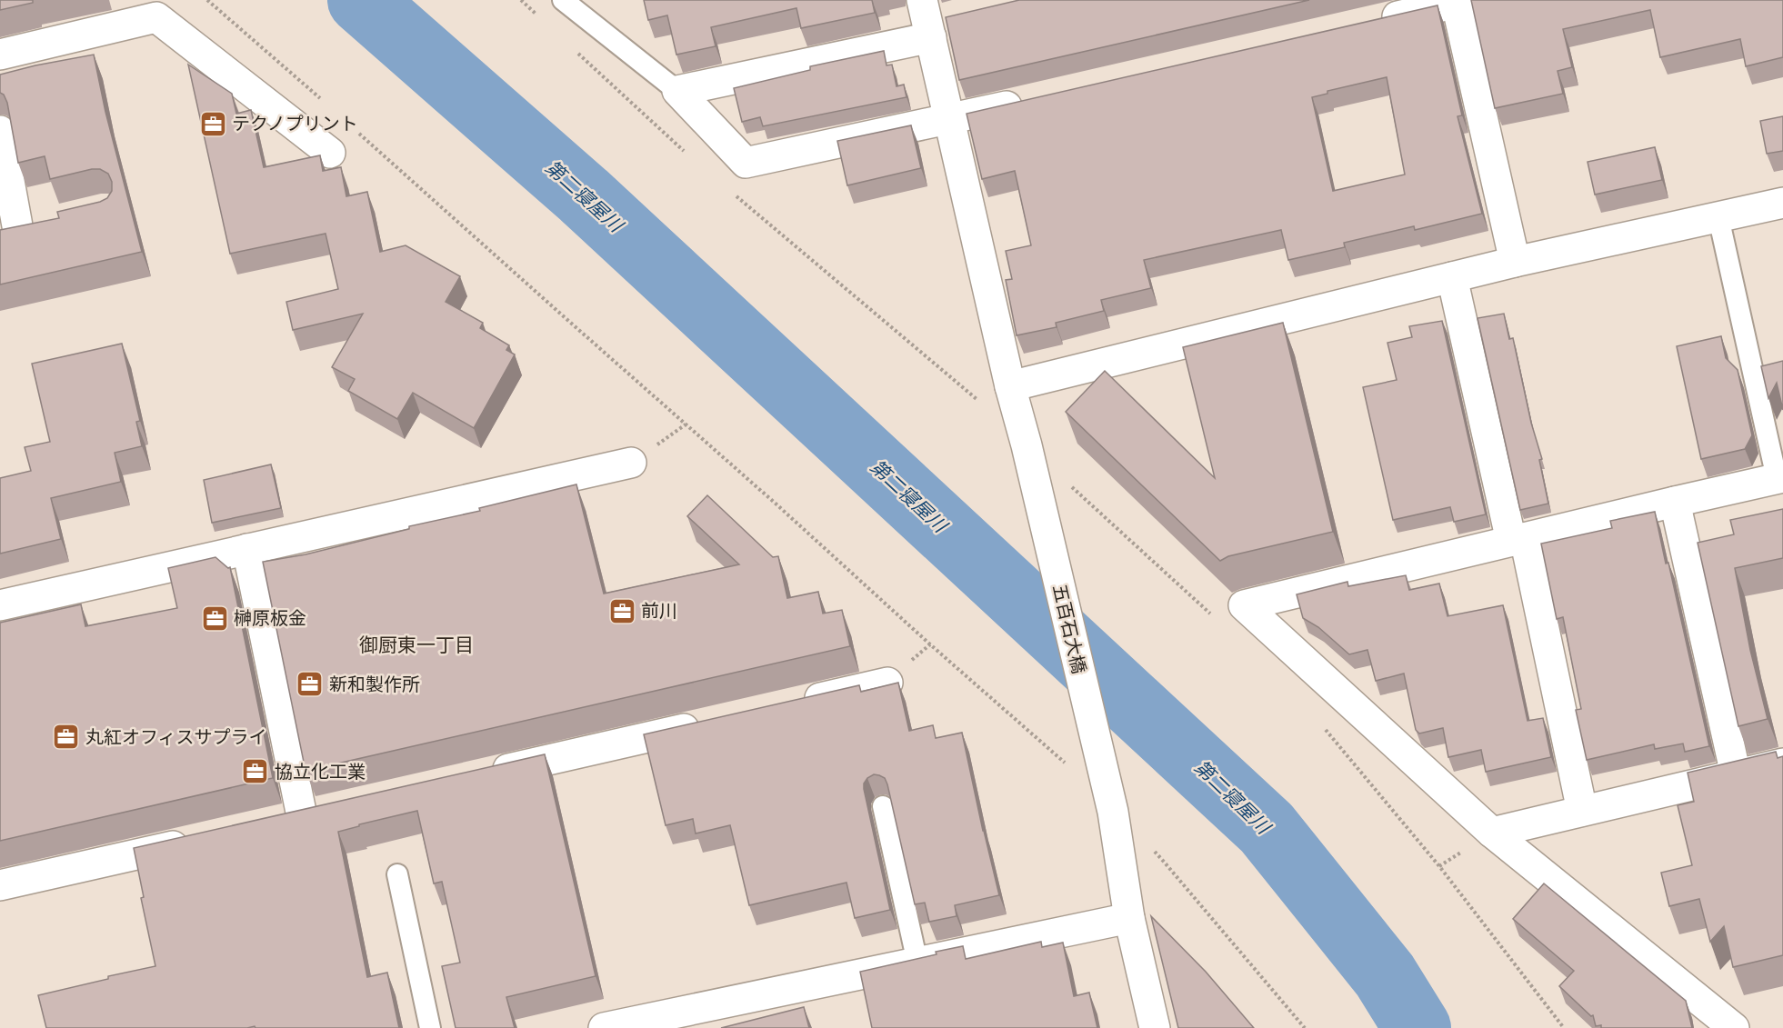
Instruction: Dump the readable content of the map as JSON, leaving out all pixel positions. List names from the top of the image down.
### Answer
{
  "streets": {
    "street": ["五百石大橋"]
  },
  "districts": ["御厨東一丁目"],
  "water": ["第二寝屋川"],
  "places": {
    "office": [
      "テクノプリント",
      "前川",
      "榊原板金",
      "新和製作所",
      "丸紅オフィスサプライ",
      "協立化工業"
    ]
  }
}
